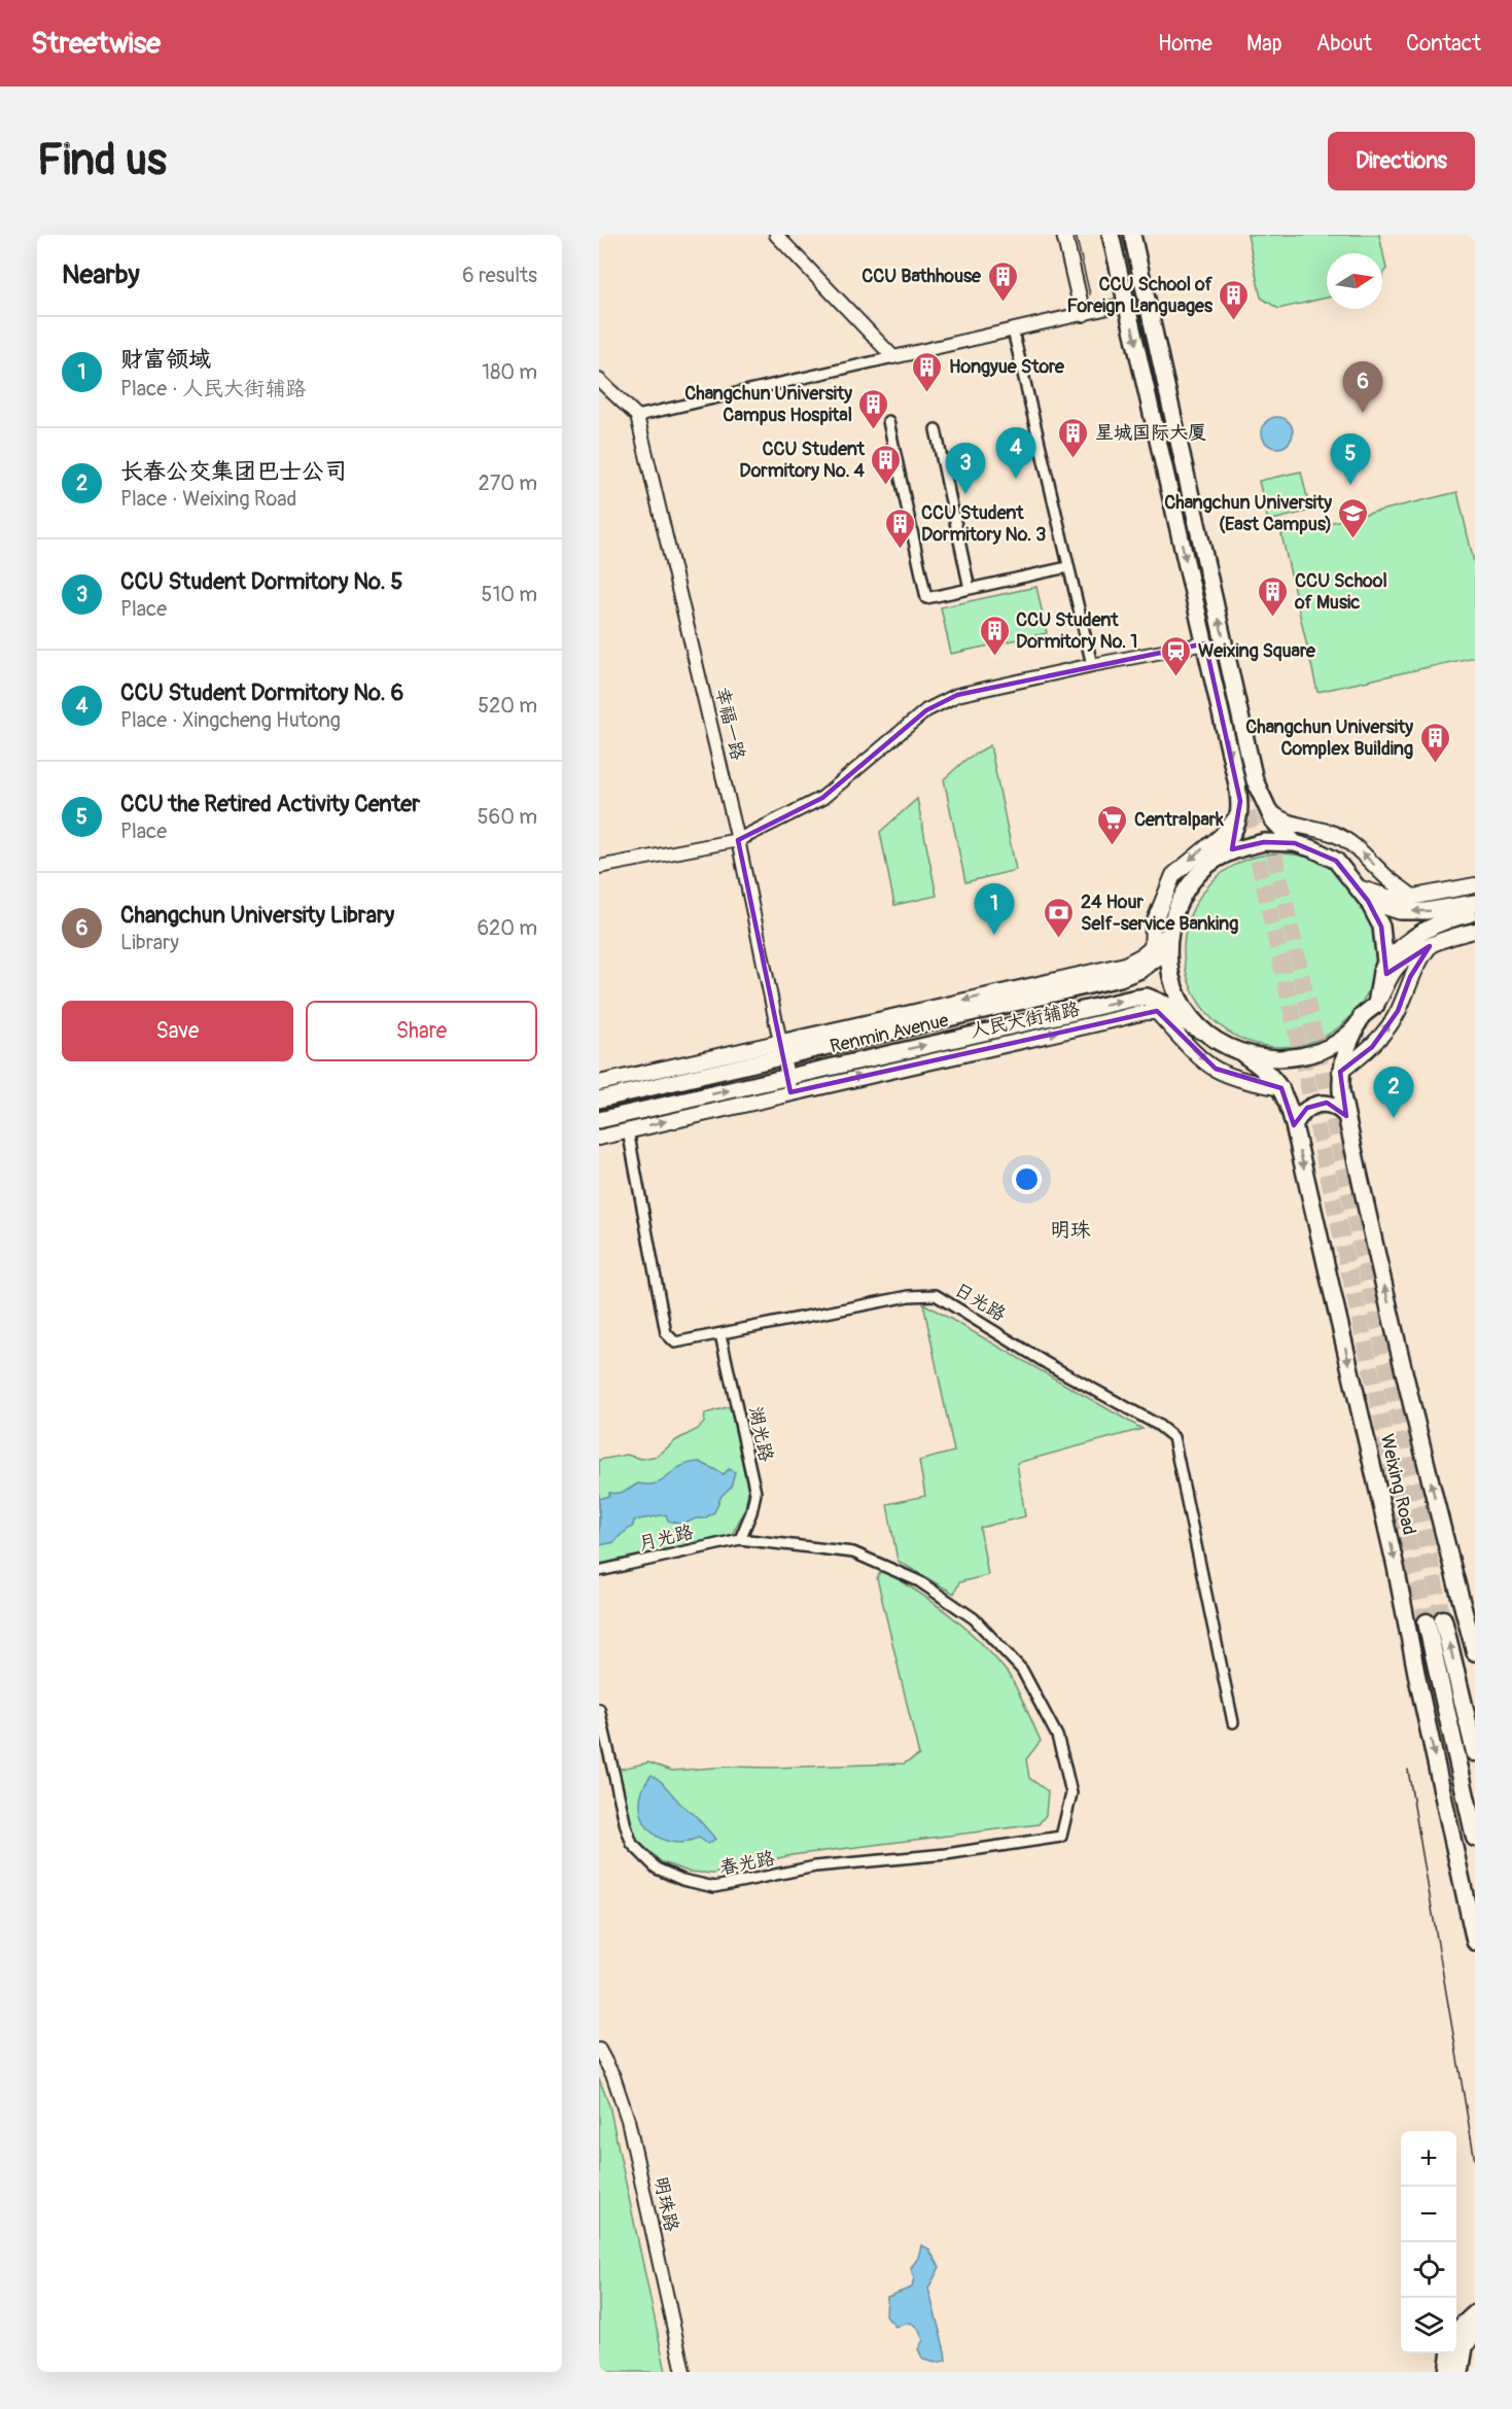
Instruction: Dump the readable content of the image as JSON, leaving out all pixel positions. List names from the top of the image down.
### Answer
{
  "streets": {
    "main road": ["人民大街辅路", "Renmin Avenue", "Weixing Road"],
    "street": [
      "幸福一路",
      "日光路",
      "湖光路",
      "月光路",
      "春光路",
      "明珠路"
    ]
  },
  "crossings": [
    ["幸福一路", "人民大街辅路"],
    ["幸福一路", "Renmin Avenue"],
    ["人民大街辅路", "Renmin Avenue"],
    ["人民大街辅路", "日光路"],
    ["Renmin Avenue", "Weixing Road"],
    ["日光路", "湖光路"],
    ["湖光路", "月光路"],
    ["月光路", "春光路"]
  ],
  "districts": ["明珠"],
  "places": {
    "building": [
      "CCU Bathhouse",
      "CCU School of Foreign Languages",
      "Hongyue Store",
      "Changchun University Campus Hospital",
      "星城国际大厦",
      "CCU Student Dormitory No. 4",
      "CCU Student Dormitory No. 3",
      "CCU School of Music",
      "CCU Student Dormitory No. 1",
      "Changchun University Complex Building"
    ],
    "school or university": ["Changchun University (East Campus)"],
    "station": ["Weixing Square"],
    "supermarket": ["Centralpark"],
    "bank": ["24 Hour Self-service Banking"]
  },
  "north": "right",
  "page": {
    "header": "Streetwise",
    "nav": [
      "Home",
      "Map",
      "About",
      "Contact"
    ],
    "buttons": [
      "Directions",
      ["Save", "Share"]
    ],
    "title": "Find us",
    "heading": ["Nearby", "6 results"],
    "list": [
      {
        "mark": "1",
        "name": "财富领域",
        "note": "Place · 人民大街辅路",
        "value": "180 m"
      },
      {
        "mark": "2",
        "name": "长春公交集团巴士公司",
        "note": "Place · Weixing Road",
        "value": "270 m"
      },
      {
        "mark": "3",
        "name": "CCU Student Dormitory No. 5",
        "note": "Place",
        "value": "510 m"
      },
      {
        "mark": "4",
        "name": "CCU Student Dormitory No. 6",
        "note": "Place · Xingcheng Hutong",
        "value": "520 m"
      },
      {
        "mark": "5",
        "name": "CCU the Retired Activity Center",
        "note": "Place",
        "value": "560 m"
      },
      {
        "mark": "6",
        "name": "Changchun University Library",
        "note": "Library",
        "value": "620 m"
      }
    ],
    "pins": [
      "6",
      "4",
      "5",
      "3",
      "1",
      "2"
    ],
    "map_buttons": ["+", "−"]
  }
}
